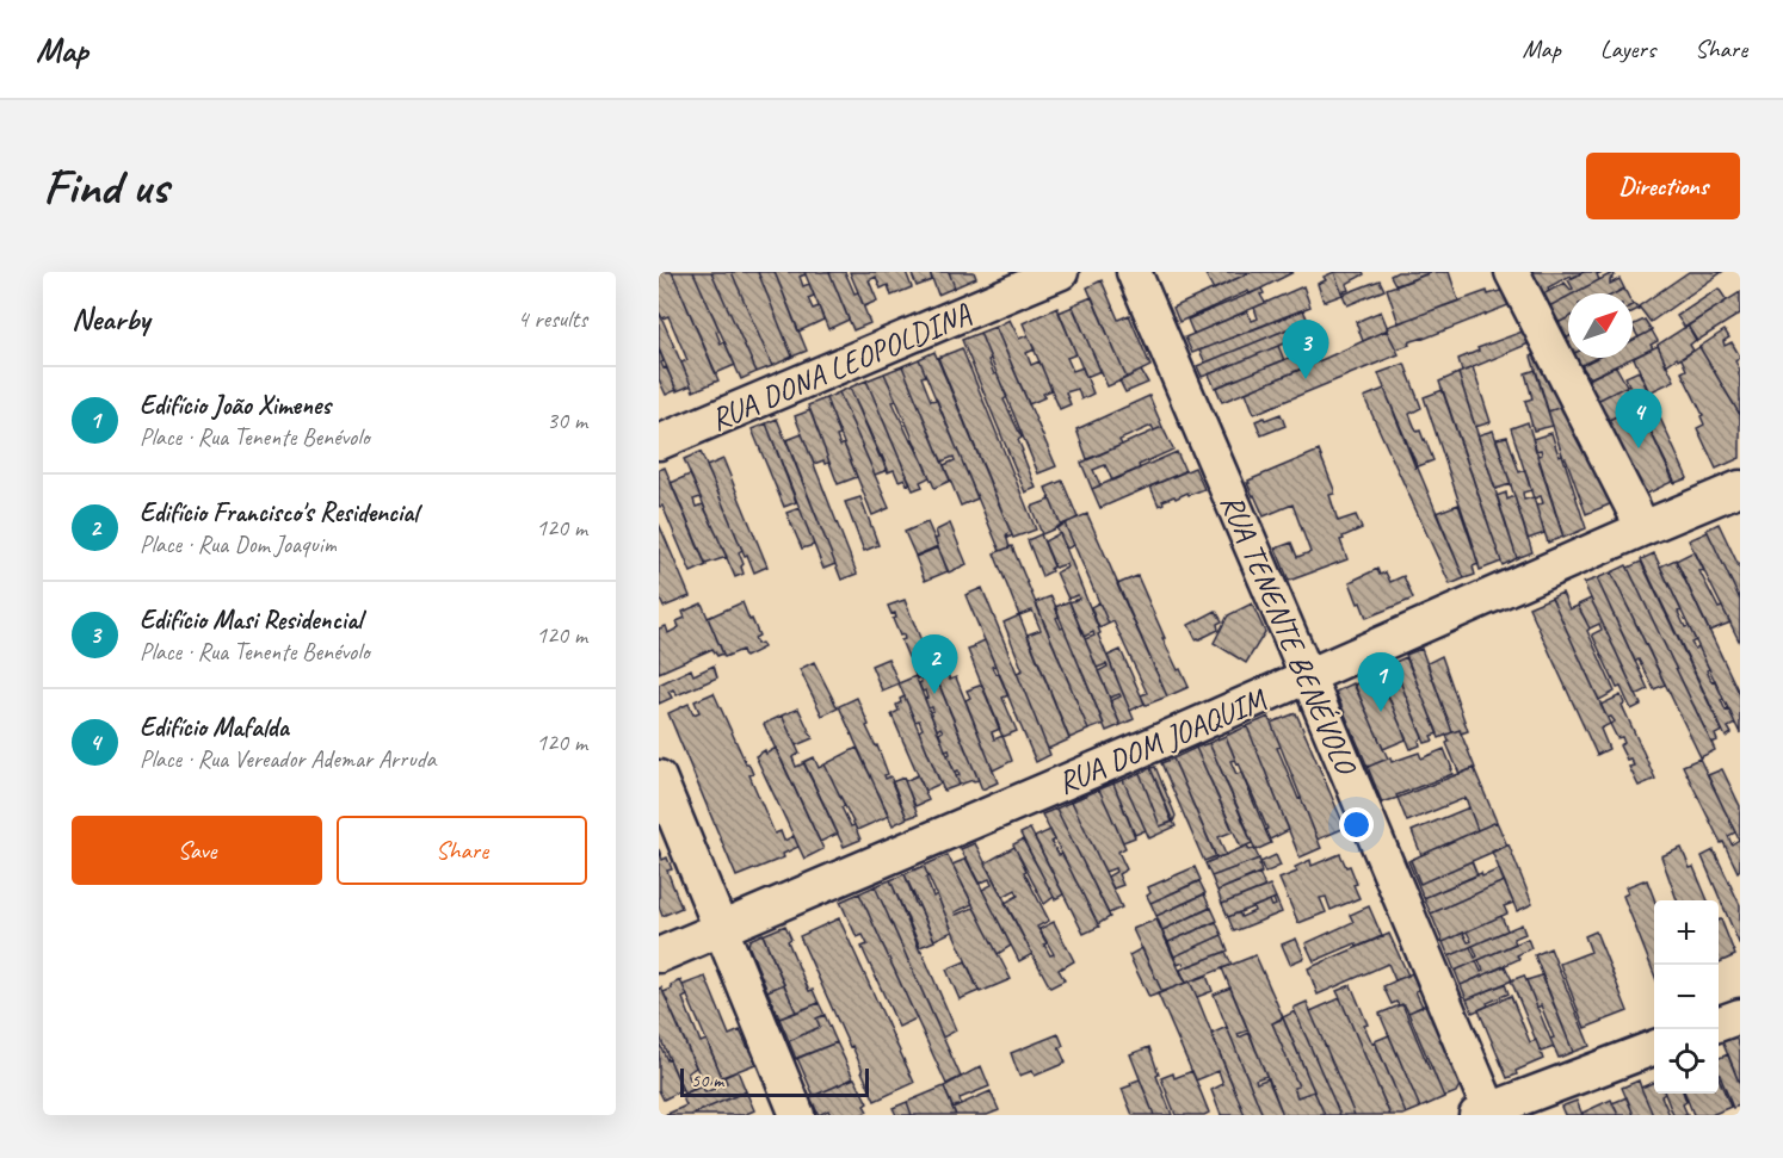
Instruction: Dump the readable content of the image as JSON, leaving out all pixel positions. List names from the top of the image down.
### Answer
{
  "streets": {
    "street": ["RUA DONA LEOPOLDINA", "RUA TENENTE BENÉVOLO", "RUA DOM JOAQUIM"]
  },
  "crossings": [
    ["RUA TENENTE BENÉVOLO", "RUA DOM JOAQUIM"]
  ],
  "scale_bar": "50 m",
  "north": "top right",
  "page": {
    "header": "Map",
    "nav": ["Map", "Layers", "Share"],
    "buttons": [
      "Directions",
      ["Save", "Share"]
    ],
    "title": "Find us",
    "heading": ["Nearby", "4 results"],
    "pins": [
      "3",
      "4",
      "2",
      "1"
    ],
    "list": [
      {
        "mark": "1",
        "name": "Edifício João Ximenes",
        "note": "Place · Rua Tenente Benévolo",
        "value": "30 m"
      },
      {
        "mark": "2",
        "name": "Edifício Francisco's Residencial",
        "note": "Place · Rua Dom Joaquim",
        "value": "120 m"
      },
      {
        "mark": "3",
        "name": "Edifício Masi Residencial",
        "note": "Place · Rua Tenente Benévolo",
        "value": "120 m"
      },
      {
        "mark": "4",
        "name": "Edifício Mafalda",
        "note": "Place · Rua Vereador Ademar Arruda",
        "value": "120 m"
      }
    ],
    "map_buttons": ["+", "−"],
    "scale": "50 m"
  }
}
